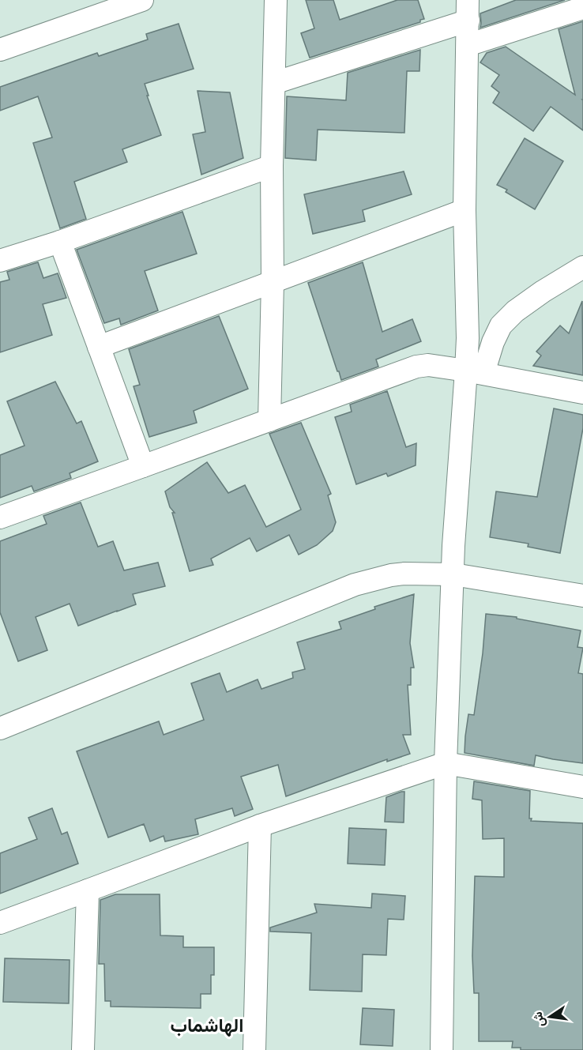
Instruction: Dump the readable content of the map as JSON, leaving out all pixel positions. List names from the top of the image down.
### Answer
{
  "districts": ["الهاشماب"],
  "north": "left"
}
